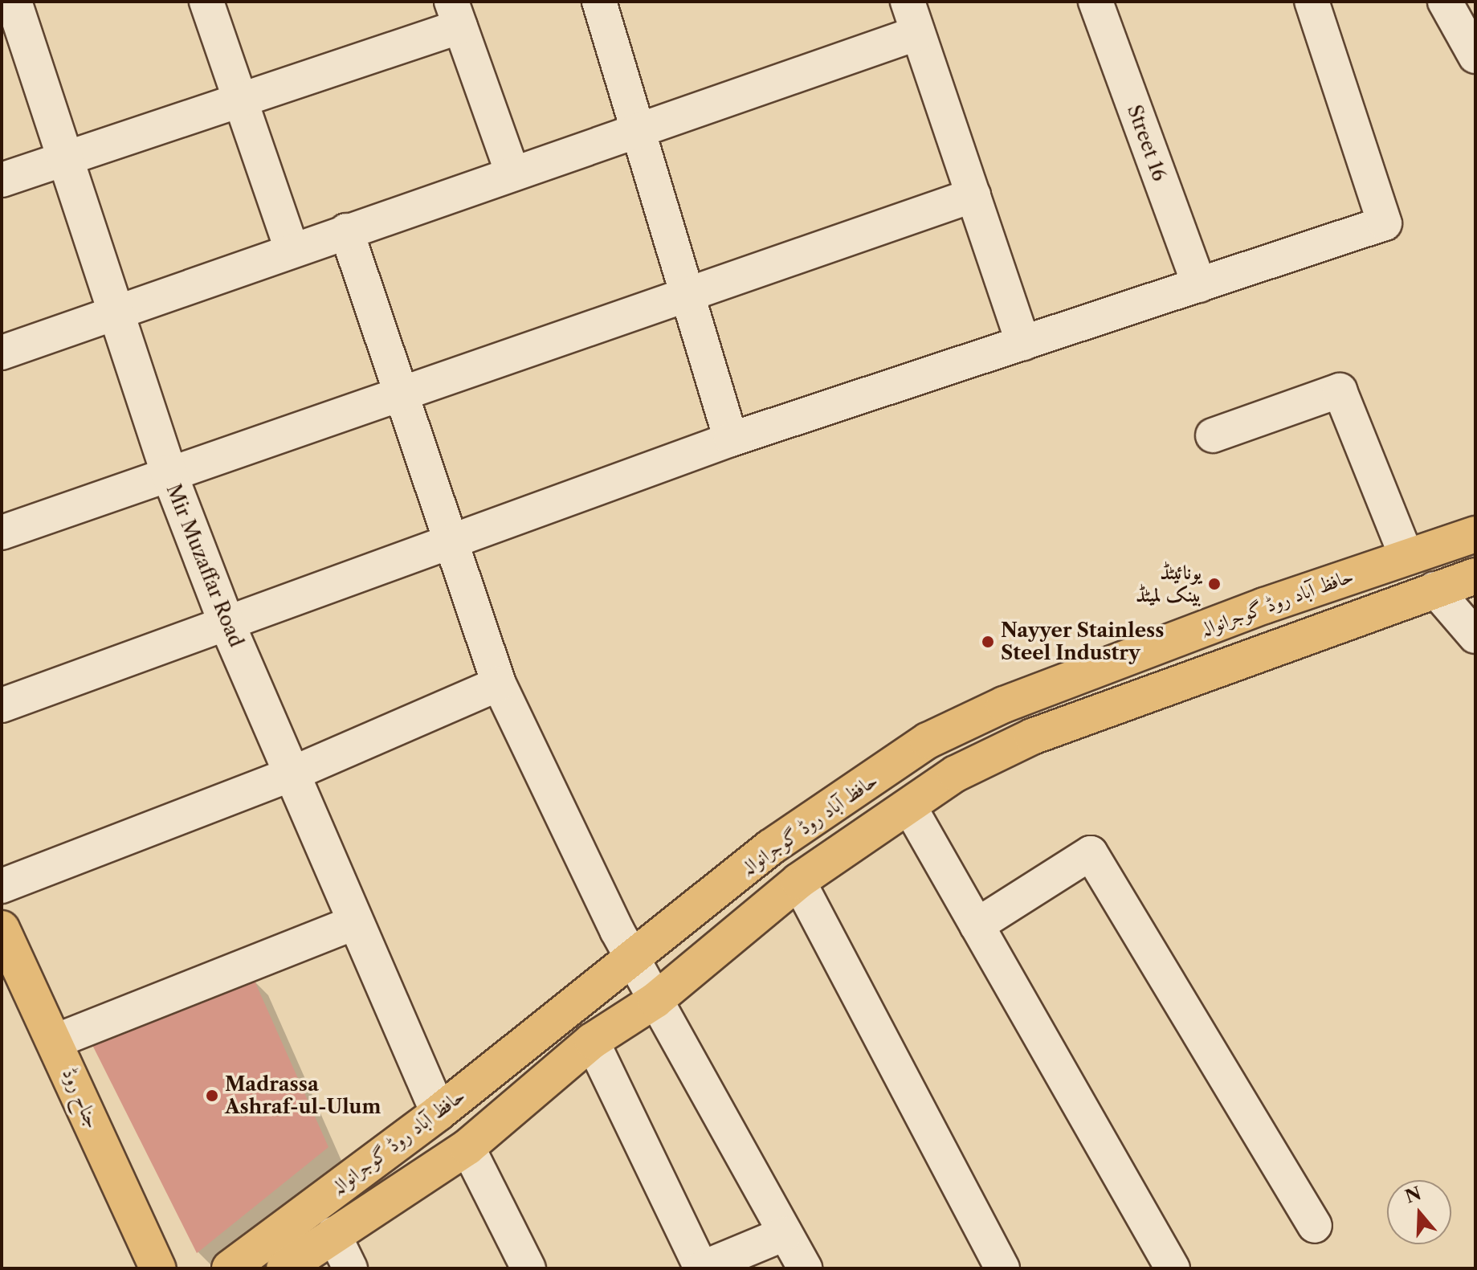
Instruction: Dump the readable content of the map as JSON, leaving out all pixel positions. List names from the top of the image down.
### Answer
{
  "streets": {
    "main road": ["حافظ آباد روڈ گوجرانوالہ", "جناح روڈ"],
    "street": ["Street 16", "Mir Muzaffar Road"]
  },
  "crossings": [
    ["Mir Muzaffar Road", "حافظ آباد روڈ گوجرانوالہ"]
  ],
  "places": ["یونائیٹڈ بینک لمیٹڈ", "Nayyer Stainless Steel Industry", "Madrassa Ashraf-ul-Ulum"],
  "north": "top"
}
